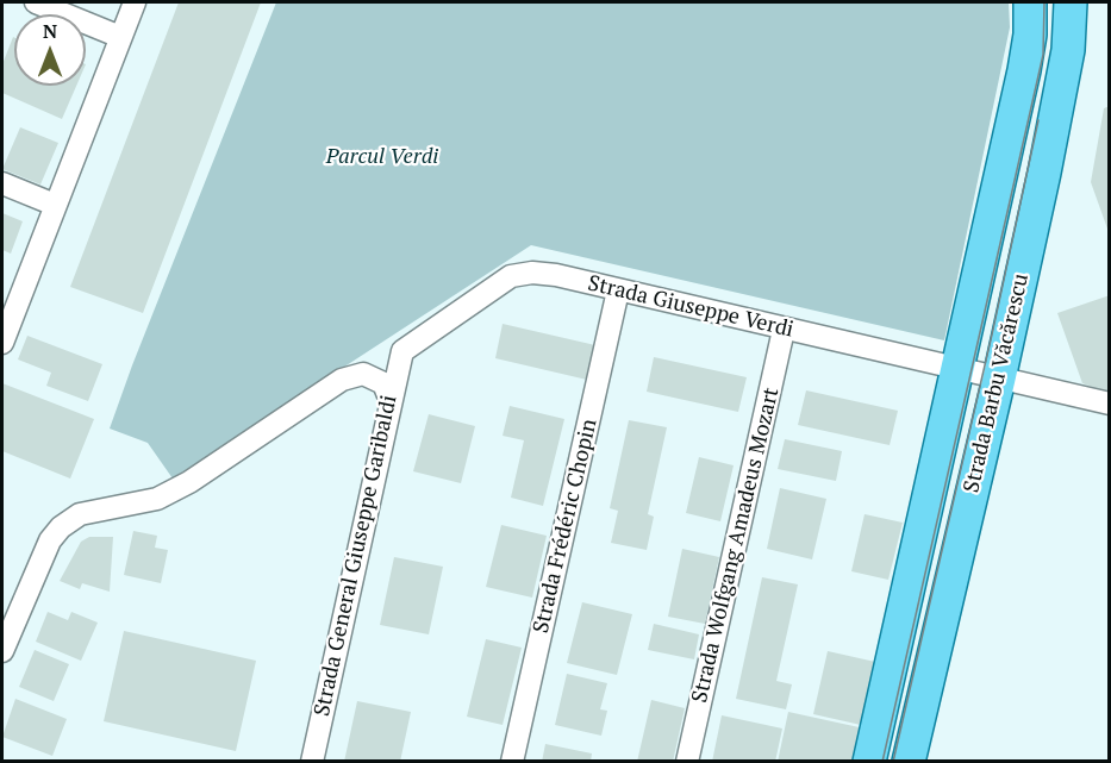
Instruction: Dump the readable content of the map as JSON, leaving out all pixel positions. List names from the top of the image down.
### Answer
{
  "streets": {
    "main road": ["Strada Barbu Văcărescu"],
    "street": [
      "Strada Giuseppe Verdi",
      "Strada Frédéric Chopin",
      "Strada Wolfgang Amadeus Mozart",
      "Strada General Giuseppe Garibaldi"
    ]
  },
  "crossings": [
    ["Strada Giuseppe Verdi", "Strada Barbu Văcărescu"],
    ["Strada Giuseppe Verdi", "Strada Frédéric Chopin"],
    ["Strada Giuseppe Verdi", "Strada Wolfgang Amadeus Mozart"],
    ["Strada Giuseppe Verdi", "Strada General Giuseppe Garibaldi"]
  ],
  "parks": ["Parcul Verdi"],
  "north": "top"
}
